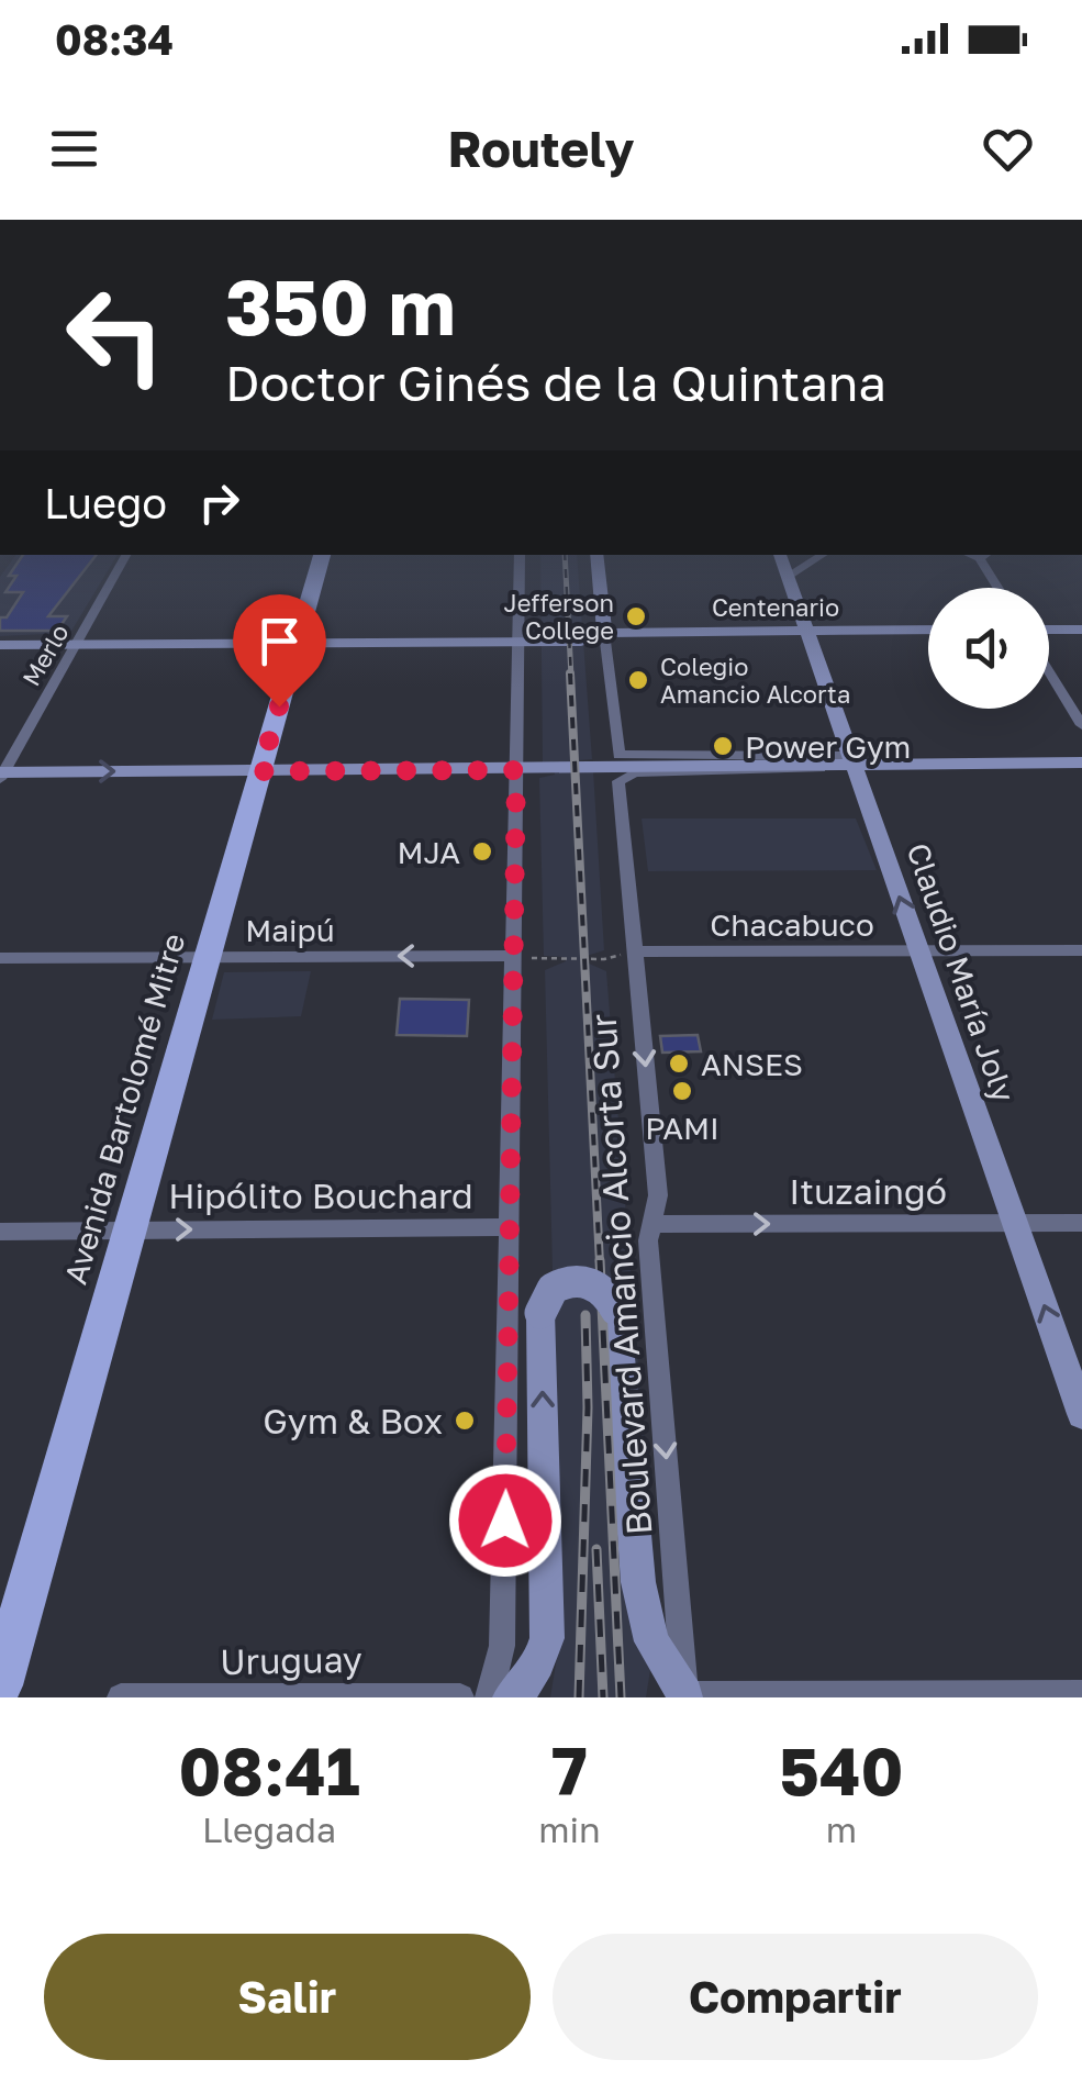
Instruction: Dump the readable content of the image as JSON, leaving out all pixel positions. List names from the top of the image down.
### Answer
{
  "streets": {
    "main road": ["Avenida Bartolomé Mitre"],
    "street": [
      "Centenario",
      "Merlo",
      "Chacabuco",
      "Maipú",
      "Claudio María Joly",
      "Ituzaingó",
      "Hipólito Bouchard",
      "Boulevard Amancio Alcorta Sur",
      "Uruguay"
    ]
  },
  "crossings": [
    ["Centenario", "Claudio María Joly"],
    ["Centenario", "Boulevard Amancio Alcorta Sur"],
    ["Chacabuco", "Claudio María Joly"],
    ["Chacabuco", "Boulevard Amancio Alcorta Sur"],
    ["Maipú", "Avenida Bartolomé Mitre"],
    ["Claudio María Joly", "Ituzaingó"],
    ["Avenida Bartolomé Mitre", "Hipólito Bouchard"],
    ["Ituzaingó", "Boulevard Amancio Alcorta Sur"]
  ],
  "one_way": [
    "Maipú",
    "Claudio María Joly",
    "Ituzaingó",
    "Hipólito Bouchard"
  ],
  "places": [
    "Jefferson College",
    "Colegio Amancio Alcorta",
    "Power Gym",
    "MJA",
    "ANSES",
    "PAMI",
    "Gym & Box"
  ],
  "page": {
    "status": "08:34",
    "header": "Routely",
    "turn": ["350 m", "Doctor Ginés de la Quintana"],
    "then": "Luego",
    "eta": [
      "08:41",
      "Llegada",
      "7",
      "min",
      "540",
      "m"
    ],
    "buttons": ["Salir", "Compartir"]
  }
}
